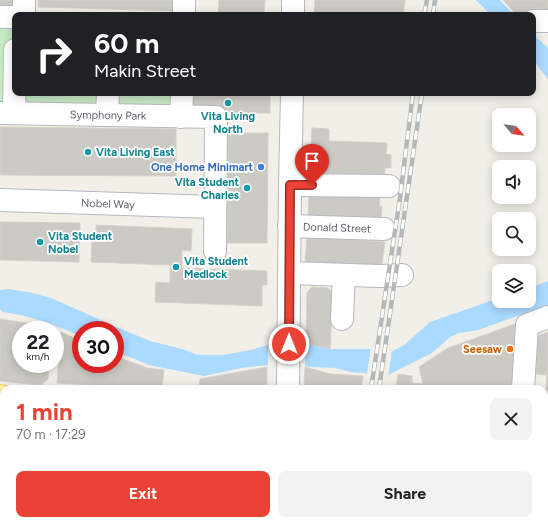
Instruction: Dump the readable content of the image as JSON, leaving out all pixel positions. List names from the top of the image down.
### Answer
{
  "streets": {
    "street": ["Symphony Park", "Nobel Way", "Donald Street"]
  },
  "crossings": [
    ["Symphony Park", "Nobel Way"]
  ],
  "places": [
    "Vita Living North",
    "Vita Living East",
    "One Home Minimart",
    "Vita Student Charles",
    "Vita Student Nobel",
    "Vita Student Medlock",
    "Seesaw"
  ],
  "north": "bottom right",
  "page": {
    "turn": ["60 m", "Makin Street"],
    "speed": "22 km/h",
    "limit": "30",
    "heading": ["1 min", "70 m · 17:29"],
    "buttons": ["Exit", "Share"]
  }
}
